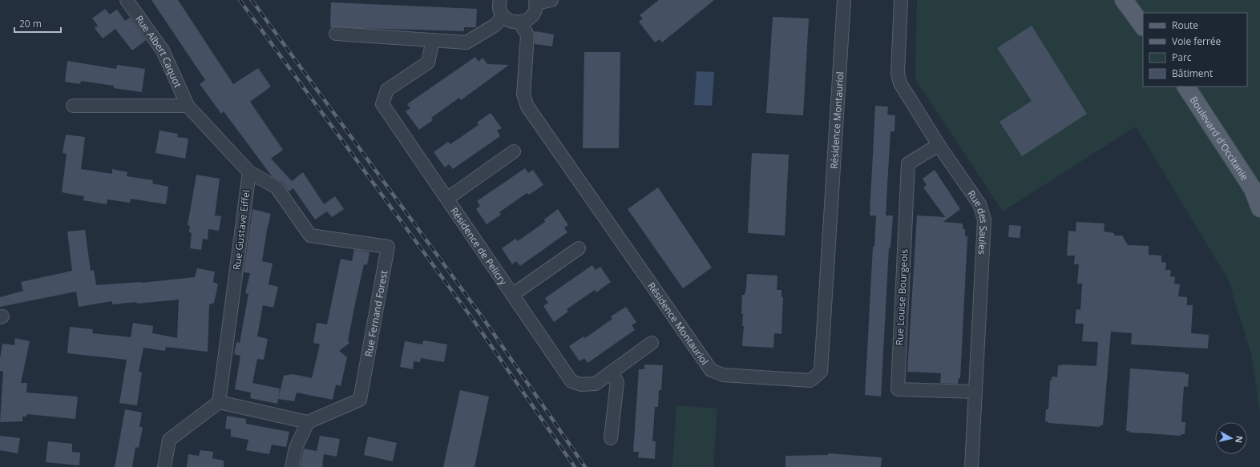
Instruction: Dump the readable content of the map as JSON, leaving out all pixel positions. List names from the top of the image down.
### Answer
{
  "streets": {
    "main road": ["Boulevard d'Occitanie"],
    "street": [
      "Rue Albert Caquot",
      "Résidence Montauriol",
      "Rue des Saules",
      "Rue Gustave Eiffel",
      "Résidence de Pelicry",
      "Rue Louise Bourgeois",
      "Rue Fernand Forest"
    ]
  },
  "crossings": [
    ["Rue des Saules", "Rue Louise Bourgeois"],
    ["Rue Gustave Eiffel", "Rue Fernand Forest"]
  ],
  "legend": [
    "Route",
    "Voie ferrée",
    "Parc",
    "Bâtiment"
  ],
  "scale_bar": "20 m",
  "north": "right"
}
